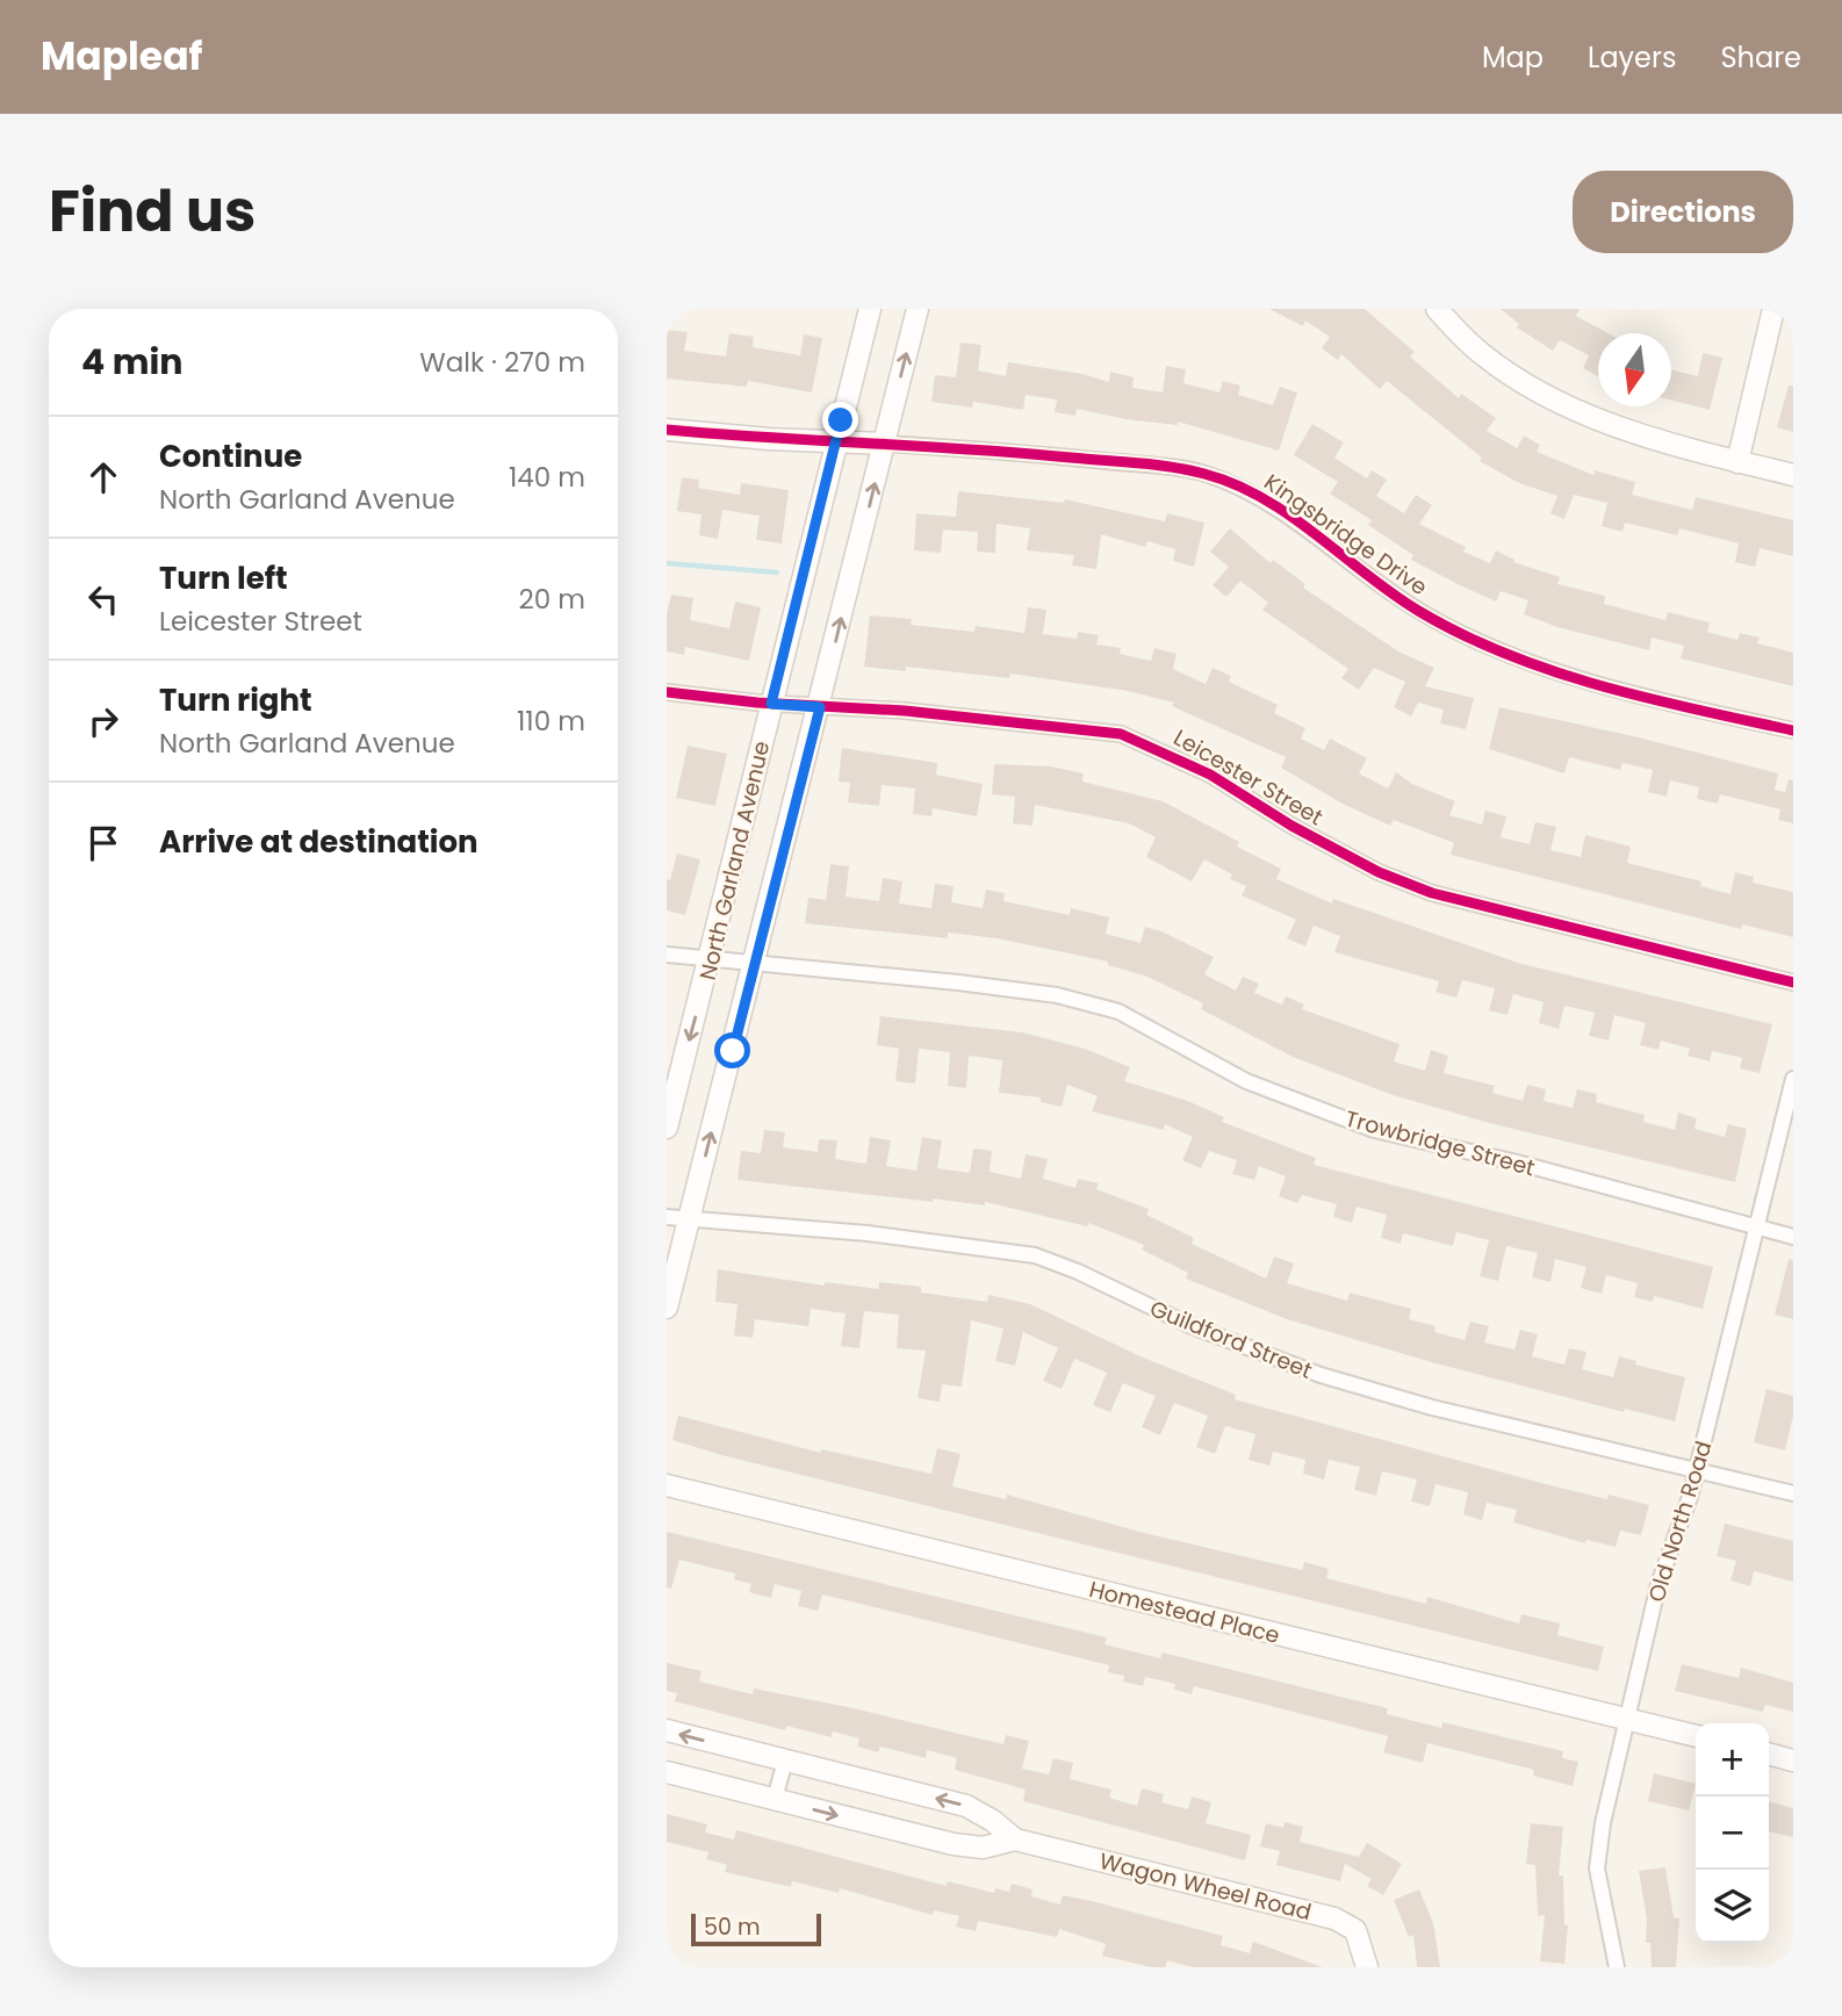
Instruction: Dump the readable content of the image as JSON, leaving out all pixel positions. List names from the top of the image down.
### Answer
{
  "streets": {
    "street": [
      "Kingsbridge Drive",
      "Leicester Street",
      "North Garland Avenue",
      "Trowbridge Street",
      "Guildford Street",
      "Old North Road",
      "Homestead Place",
      "Wagon Wheel Road"
    ]
  },
  "crossings": [
    ["Kingsbridge Drive", "North Garland Avenue"],
    ["Leicester Street", "North Garland Avenue"],
    ["North Garland Avenue", "Trowbridge Street"],
    ["North Garland Avenue", "Guildford Street"],
    ["Trowbridge Street", "Old North Road"],
    ["Guildford Street", "Old North Road"],
    ["Old North Road", "Homestead Place"]
  ],
  "scale_bar": "50 m",
  "north": "bottom",
  "page": {
    "header": "Mapleaf",
    "nav": ["Map", "Layers", "Share"],
    "title": "Find us",
    "buttons": "Directions",
    "heading": ["4 min", "Walk · 270 m"],
    "list": [
      ["Continue", "North Garland Avenue", "140 m"],
      ["Turn left", "Leicester Street", "20 m"],
      ["Turn right", "North Garland Avenue", "110 m"],
      "Arrive at destination"
    ],
    "map_buttons": ["+", "−"],
    "scale": "50 m"
  }
}
